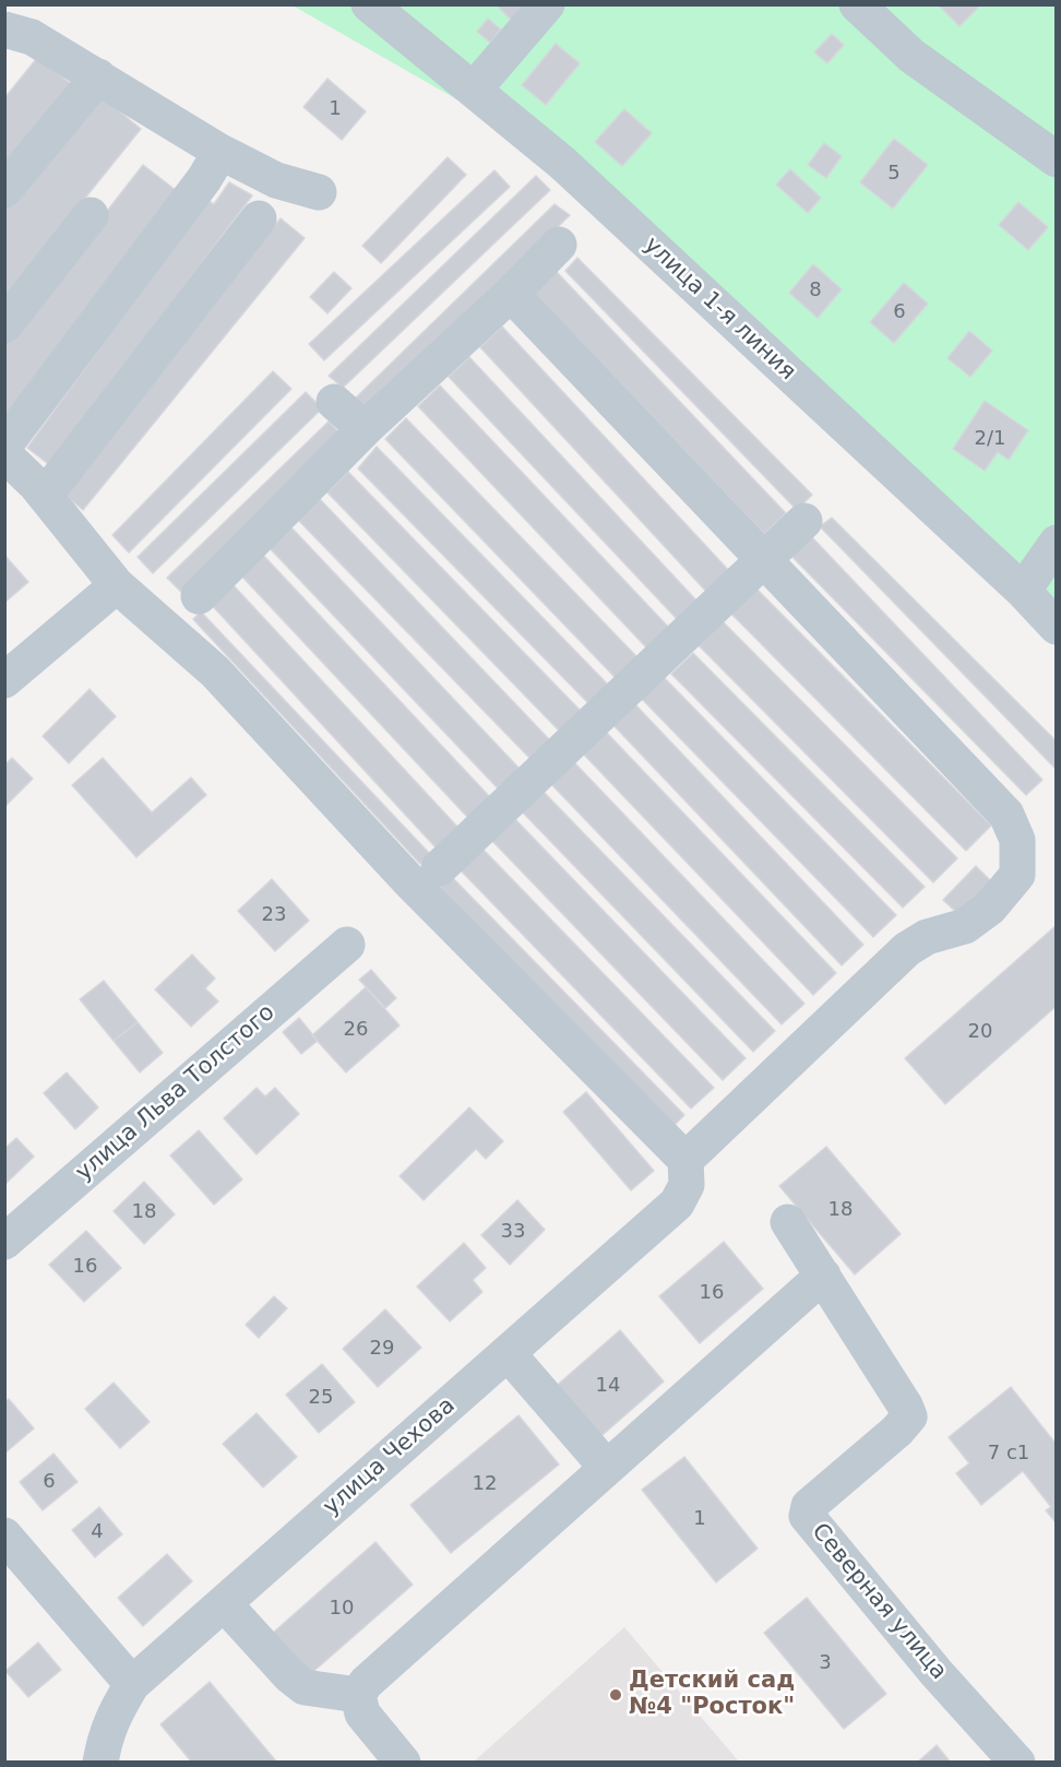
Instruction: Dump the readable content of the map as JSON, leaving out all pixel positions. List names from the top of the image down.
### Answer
{
  "streets": {
    "street": [
      "улица 1-я линия",
      "улица Льва Толстого",
      "улица Чехова",
      "Северная улица"
    ]
  },
  "places": ["Детский сад №4 \"Росток\""],
  "house_numbers": [
    "1",
    "5",
    "8",
    "6",
    "2/1",
    "23",
    "26",
    "20",
    "18",
    "18",
    "33",
    "16",
    "16",
    "29",
    "14",
    "25",
    "7 с1",
    "6",
    "12",
    "1",
    "4",
    "10",
    "3"
  ]
}
